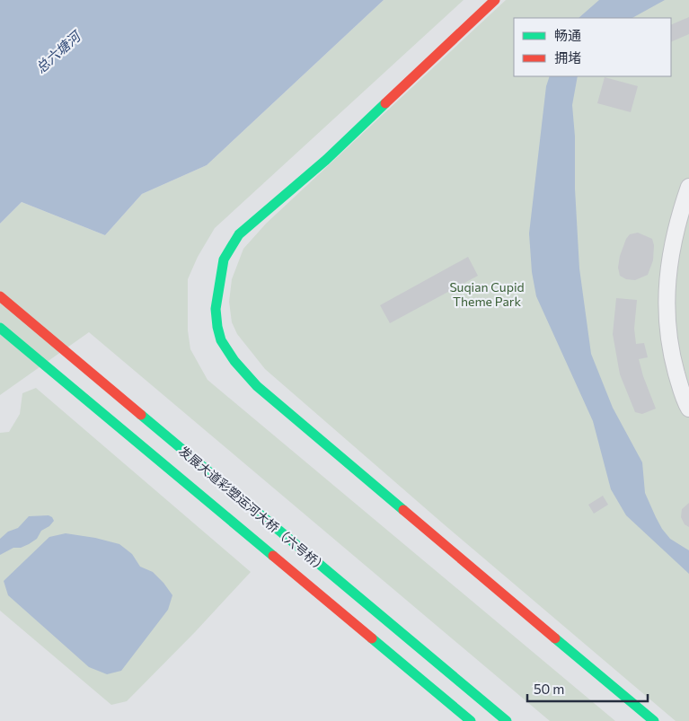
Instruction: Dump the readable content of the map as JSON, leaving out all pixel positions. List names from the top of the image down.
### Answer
{
  "streets": {
    "main road": ["发展大道彩塑运河大桥（六号桥）"]
  },
  "water": ["总六塘河"],
  "parks": ["Suqian Cupid Theme Park"],
  "legend": ["畅通", "拥堵"],
  "scale_bar": "50 m"
}
